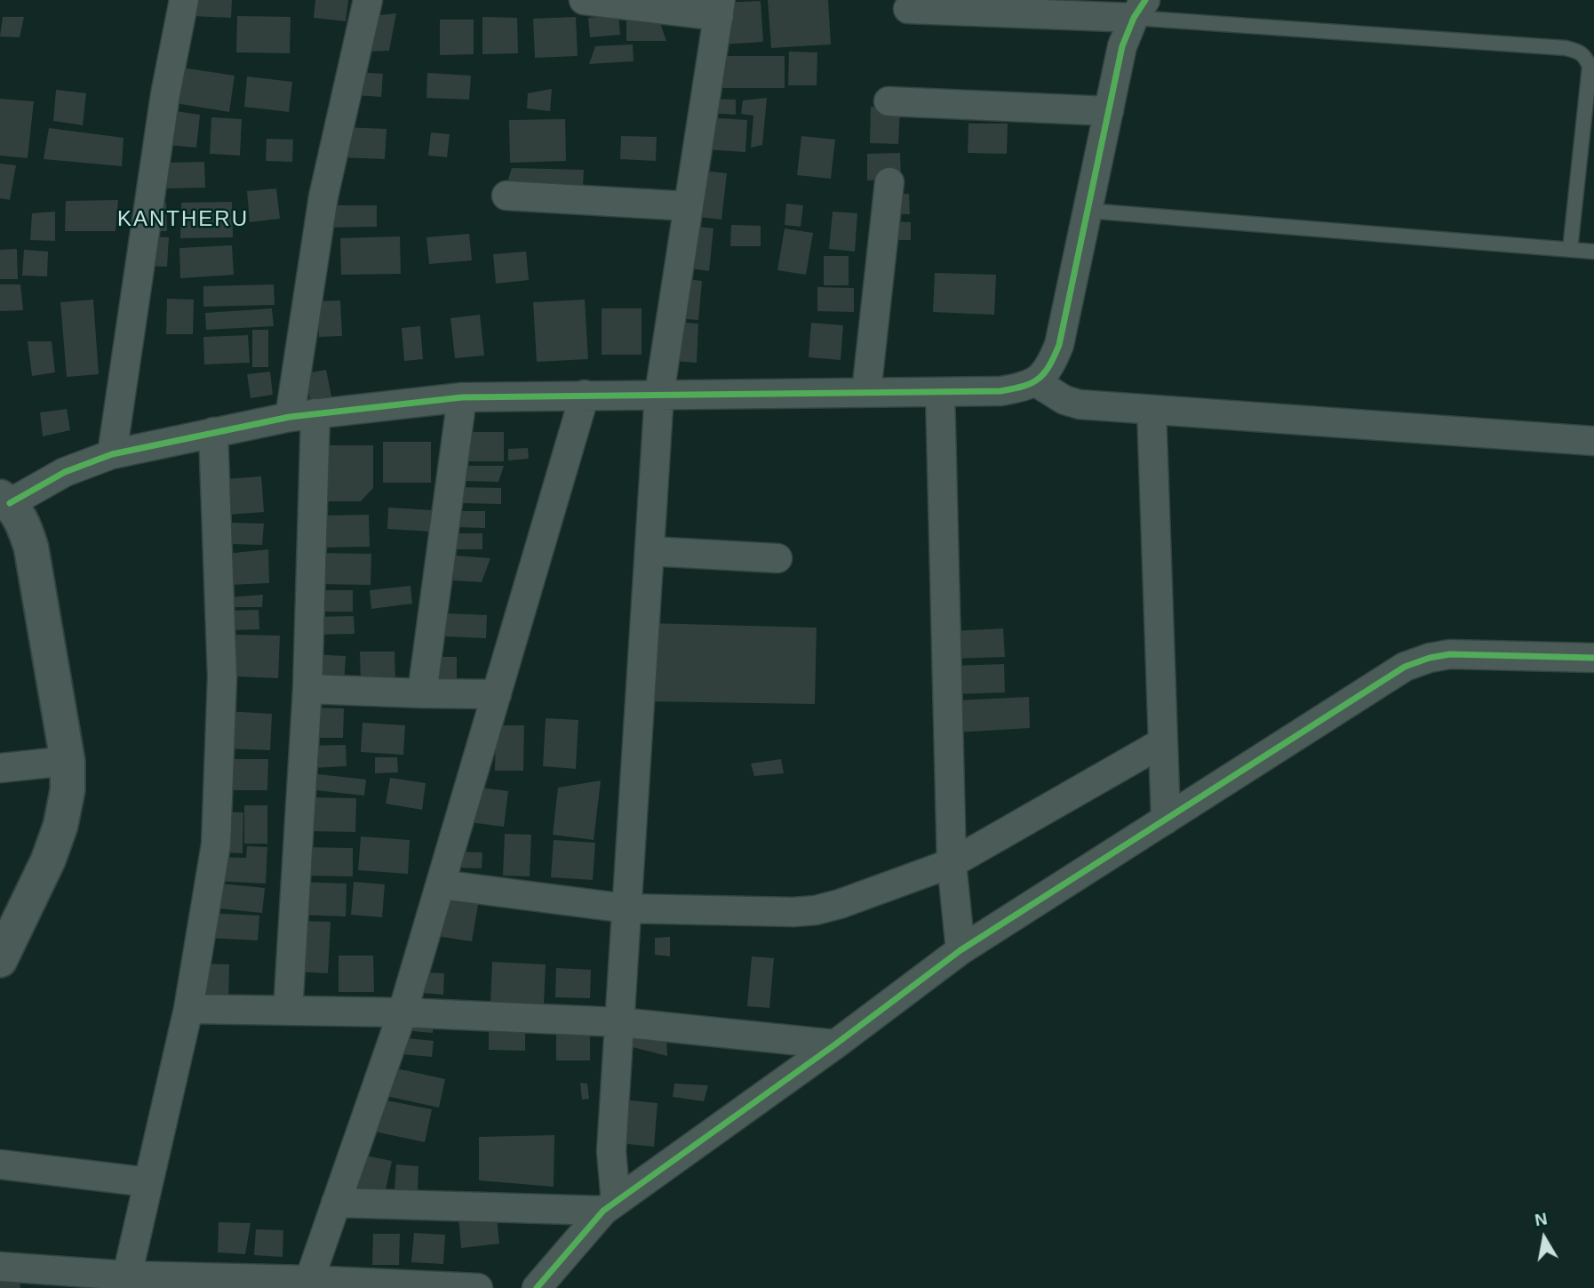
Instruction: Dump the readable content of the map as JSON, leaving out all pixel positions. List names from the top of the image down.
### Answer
{
  "districts": ["KANTHERU"],
  "north": "top"
}
